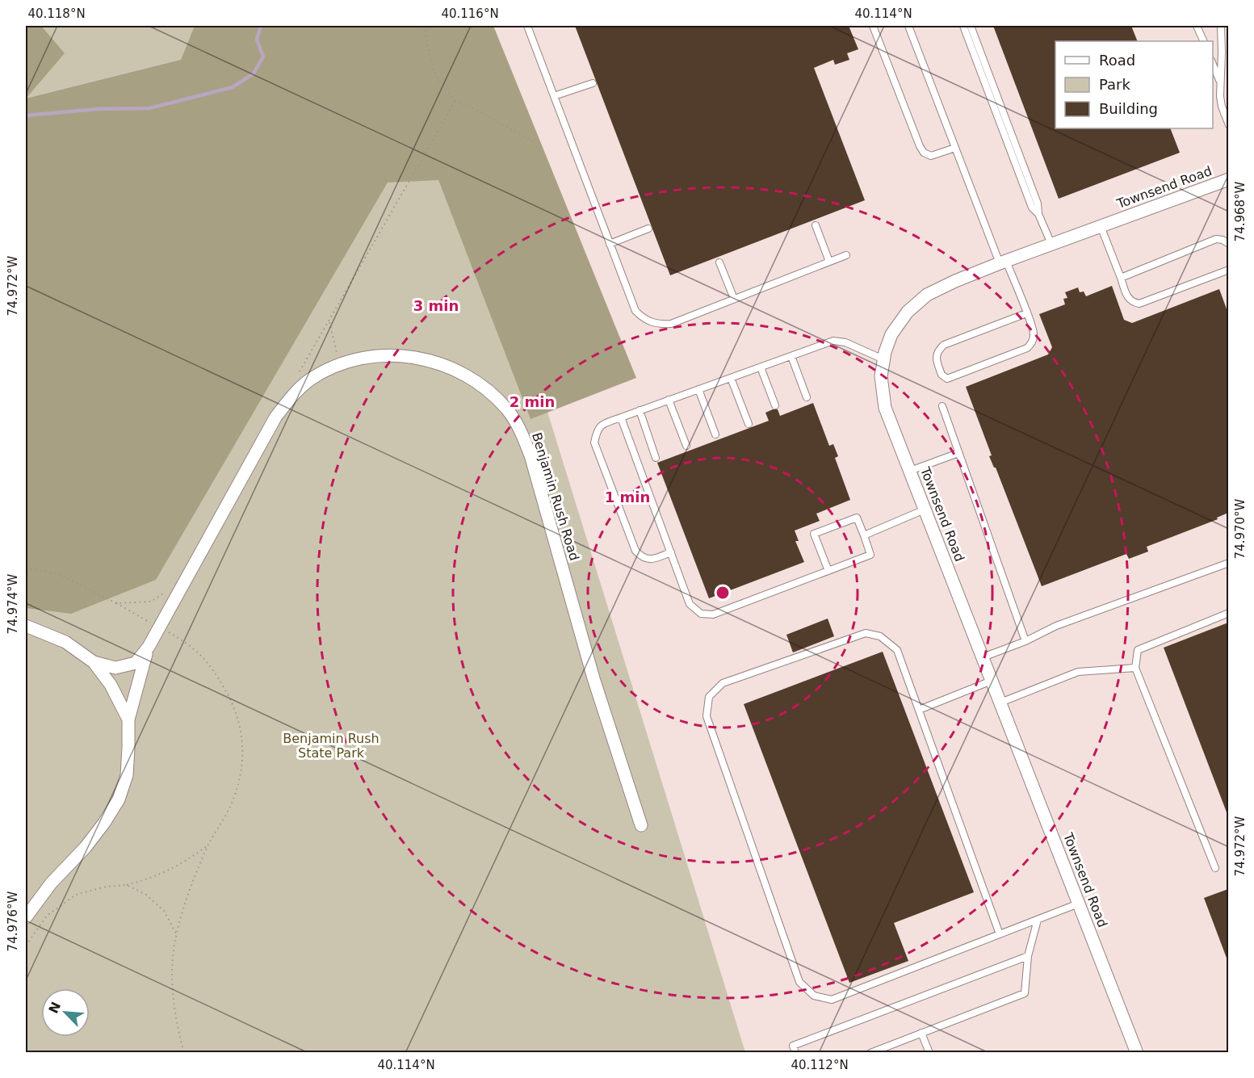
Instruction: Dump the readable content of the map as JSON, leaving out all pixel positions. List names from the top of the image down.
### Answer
{
  "streets": {
    "street": ["Townsend Road", "Benjamin Rush Road"]
  },
  "parks": ["Benjamin Rush State Park"],
  "legend": ["Road", "Park", "Building"],
  "north": "top left",
  "coordinates": [
    "40.118°N",
    "40.116°N",
    "40.114°N",
    "74.968°W",
    "74.972°W",
    "74.970°W",
    "74.974°W",
    "74.976°W",
    "40.112°N"
  ],
  "rings": ["3 min", "2 min", "1 min"]
}
